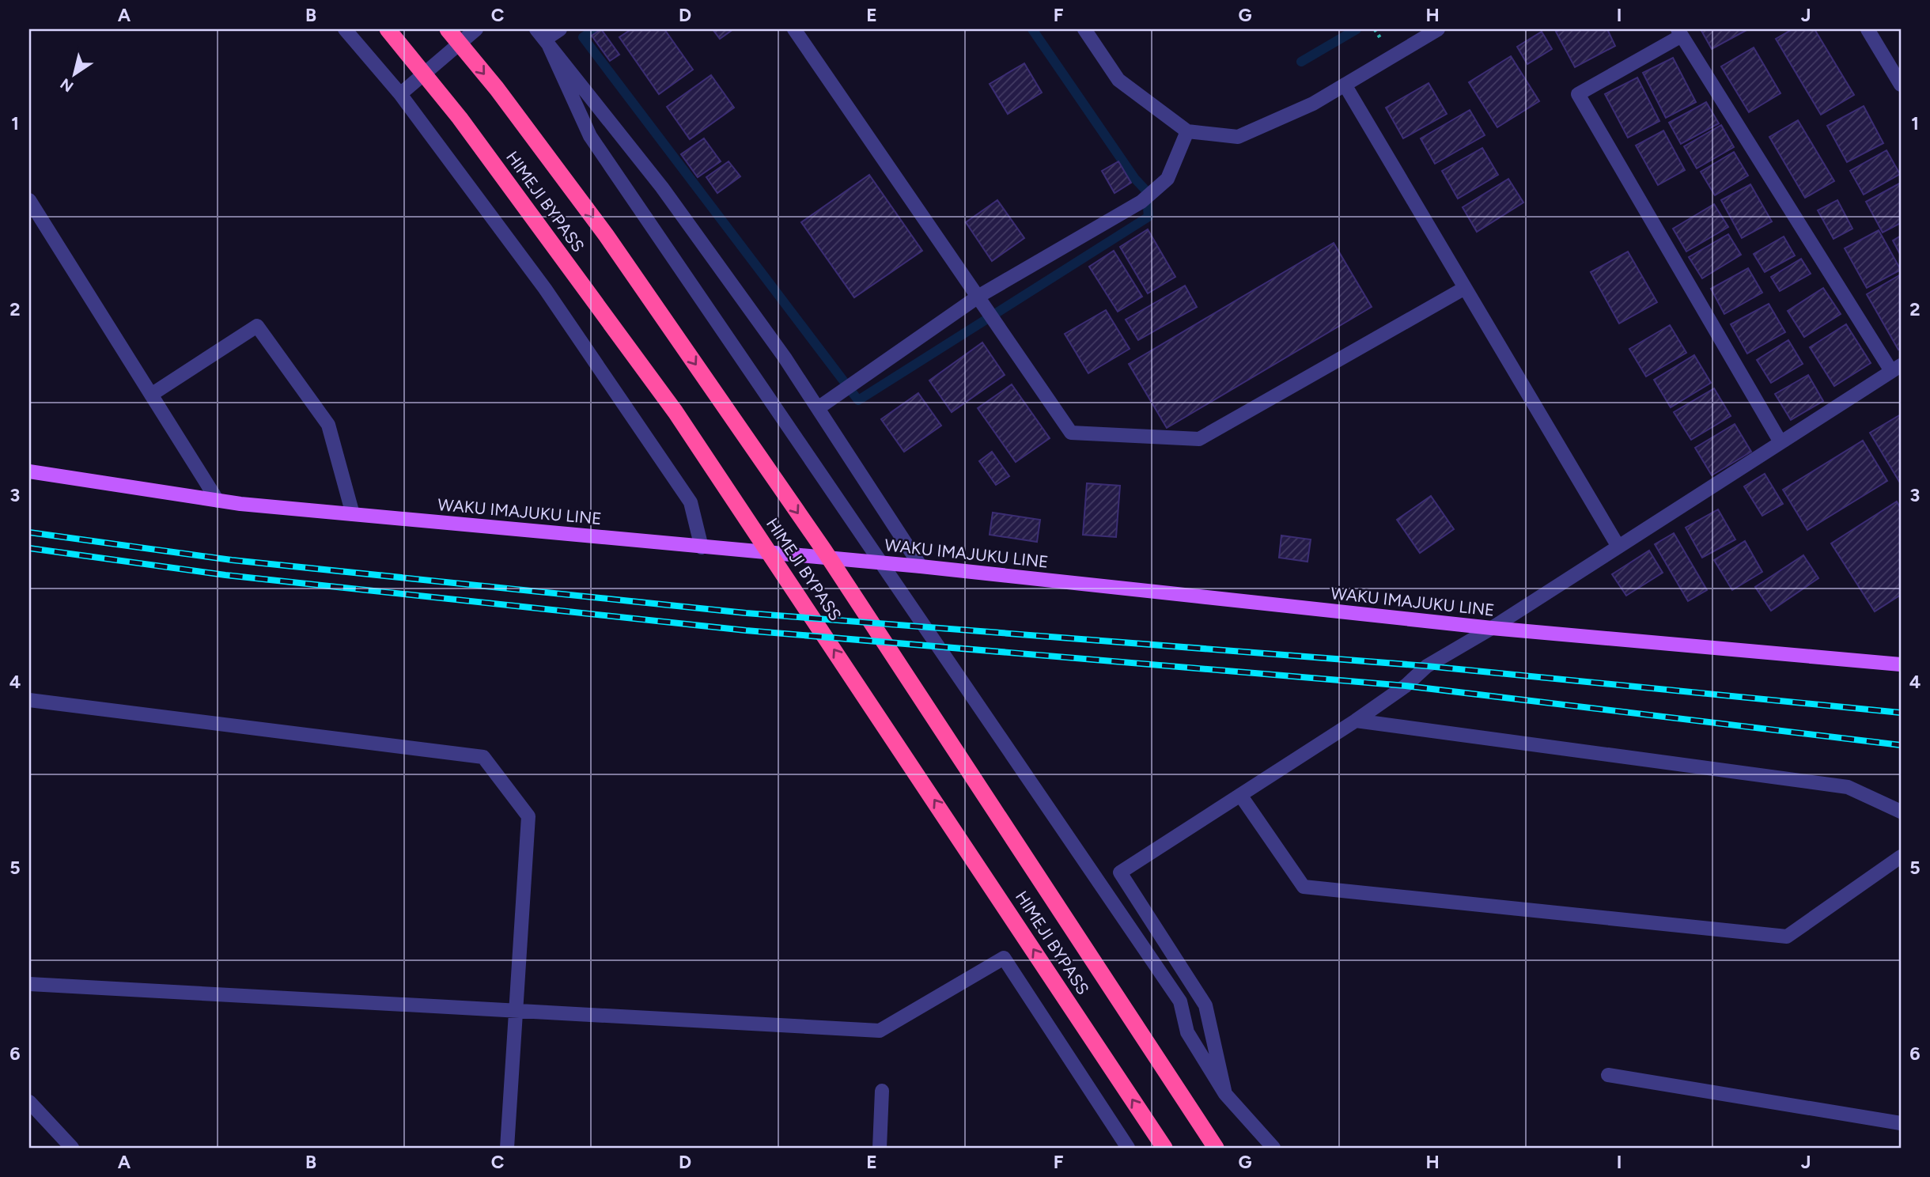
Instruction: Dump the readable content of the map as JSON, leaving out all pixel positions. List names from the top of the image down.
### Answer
{
  "streets": {
    "highway": ["HIMEJI BYPASS"],
    "main road": ["WAKU IMAJUKU LINE"]
  },
  "north": "bottom left",
  "grid": {
    "columns": [
      "A",
      "B",
      "C",
      "D",
      "E",
      "F",
      "G",
      "H",
      "I",
      "J"
    ],
    "rows": [
      "1",
      "2",
      "3",
      "4",
      "5",
      "6"
    ]
  }
}
